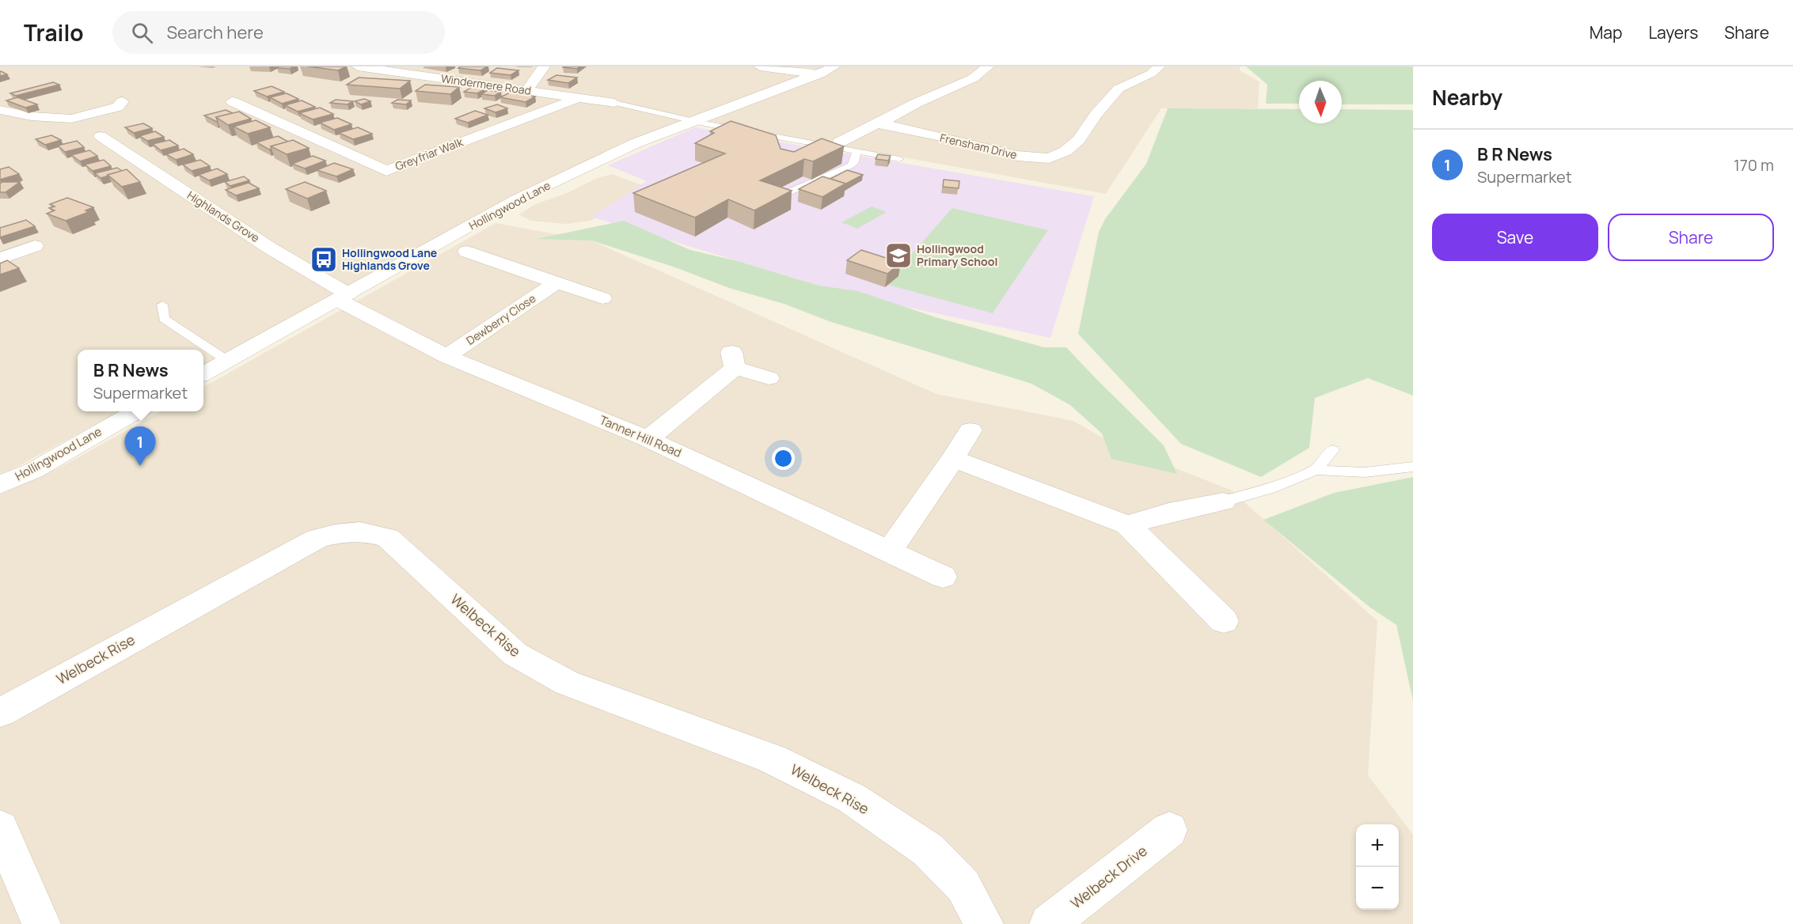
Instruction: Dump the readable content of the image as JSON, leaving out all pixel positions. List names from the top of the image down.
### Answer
{
  "streets": {
    "street": [
      "Windermere Road",
      "Frensham Drive",
      "Greyfriar Walk",
      "Hollingwood Lane",
      "Highlands Grove",
      "Dewberry Close",
      "Tanner Hill Road",
      "Welbeck Rise",
      "Welbeck Drive"
    ]
  },
  "crossings": [
    ["Windermere Road", "Greyfriar Walk"],
    ["Hollingwood Lane", "Highlands Grove"],
    ["Hollingwood Lane", "Tanner Hill Road"],
    ["Highlands Grove", "Tanner Hill Road"],
    ["Dewberry Close", "Tanner Hill Road"]
  ],
  "places": {
    "school or university": ["Hollingwood Primary School"],
    "bus stop": ["Hollingwood Lane Highlands Grove"]
  },
  "north": "bottom",
  "page": {
    "header": "Trailo",
    "search": "Search here",
    "nav": ["Map", "Layers", "Share"],
    "heading": "Nearby",
    "list": [
      {
        "mark": "1",
        "name": "B R News",
        "note": "Supermarket",
        "value": "170 m"
      }
    ],
    "buttons": ["Save", "Share"],
    "popup": ["B R News", "Supermarket"],
    "pins": "1",
    "map_buttons": ["+", "−"]
  }
}
